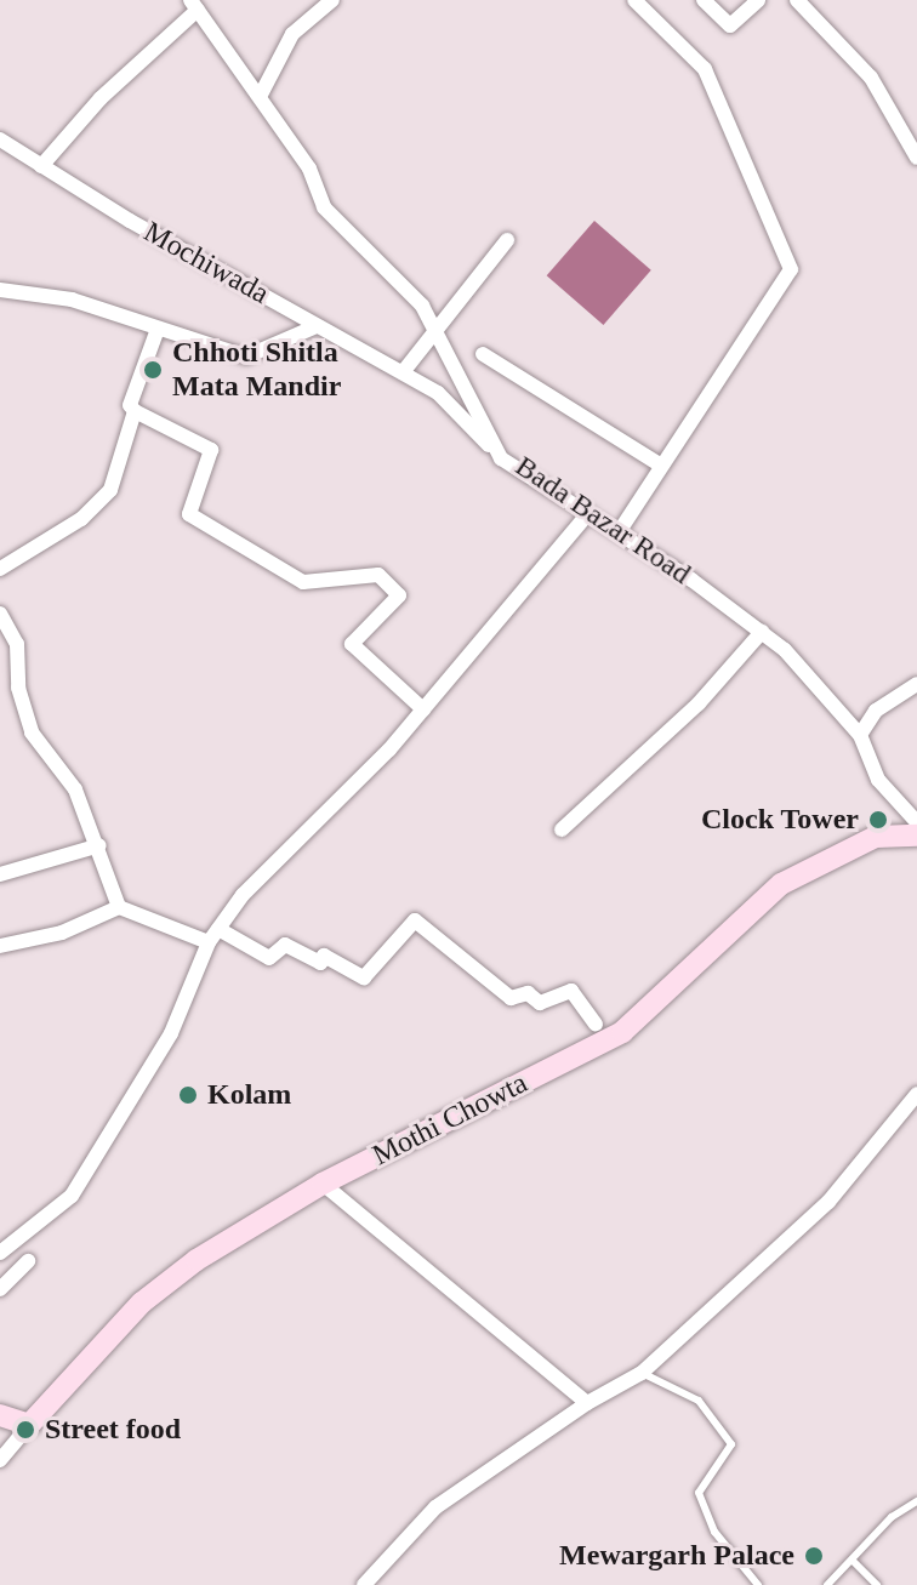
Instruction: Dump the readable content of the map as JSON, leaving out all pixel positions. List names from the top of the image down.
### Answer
{
  "streets": {
    "main road": ["Mothi Chowta"],
    "street": ["Mochiwada", "Bada Bazar Road"]
  },
  "crossings": [
    ["Mochiwada", "Bada Bazar Road"]
  ],
  "places": [
    "Chhoti Shitla Mata Mandir",
    "Clock Tower",
    "Kolam",
    "Street food",
    "Mewargarh Palace"
  ]
}
